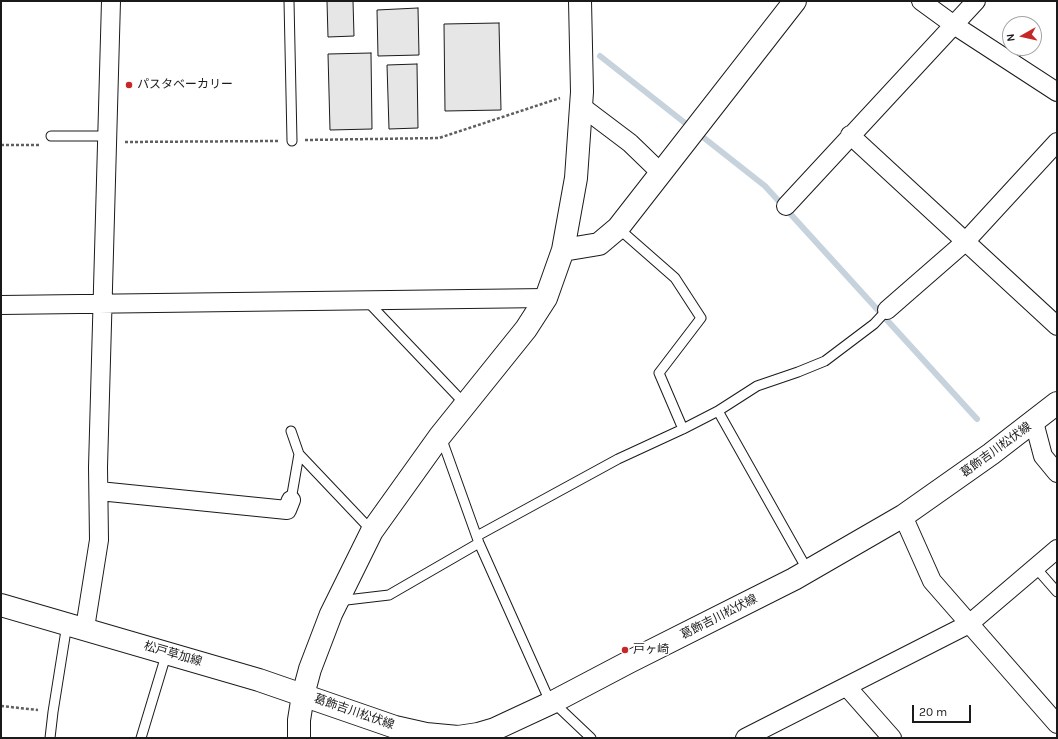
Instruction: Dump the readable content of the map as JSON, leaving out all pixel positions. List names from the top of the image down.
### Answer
{
  "streets": {
    "main road": ["葛飾吉川松伏線", "松戸草加線"]
  },
  "crossings": [
    ["葛飾吉川松伏線", "松戸草加線"]
  ],
  "places": ["パスタベーカリー", "戸ヶ崎"],
  "scale_bar": "20 m",
  "north": "left"
}
